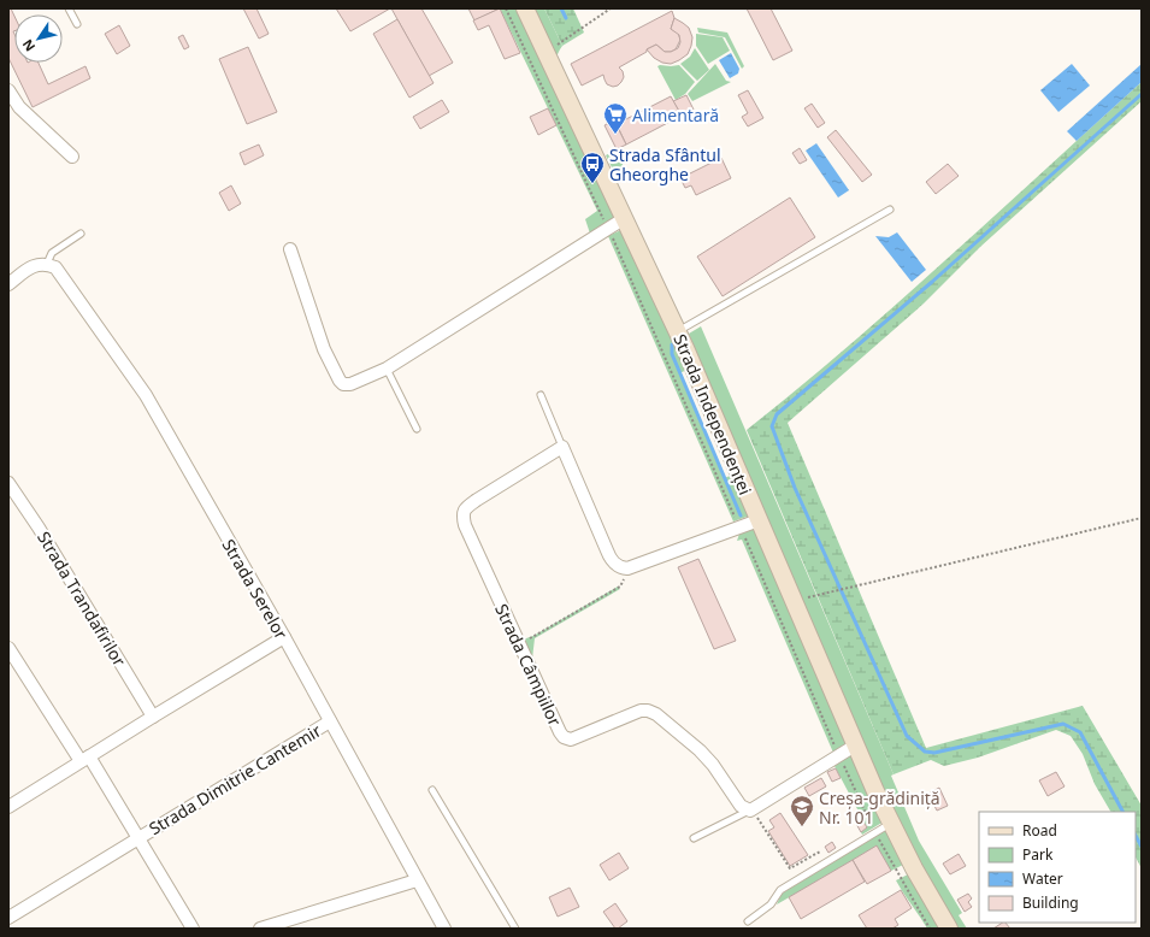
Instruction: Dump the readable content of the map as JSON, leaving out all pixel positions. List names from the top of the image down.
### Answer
{
  "streets": {
    "main road": ["Strada Independenței"],
    "street": [
      "Strada Serelor",
      "Strada Trandafirilor",
      "Strada Câmpiilor",
      "Strada Dimitrie Cantemir"
    ]
  },
  "crossings": [
    ["Strada Serelor", "Strada Dimitrie Cantemir"]
  ],
  "places": {
    "supermarket": ["Alimentară"],
    "bus stop": ["Strada Sfântul Gheorghe"],
    "school or university": ["Creșa-grădiniță Nr. 101"]
  },
  "legend": [
    "Road",
    "Park",
    "Water",
    "Building"
  ],
  "north": "bottom left"
}
